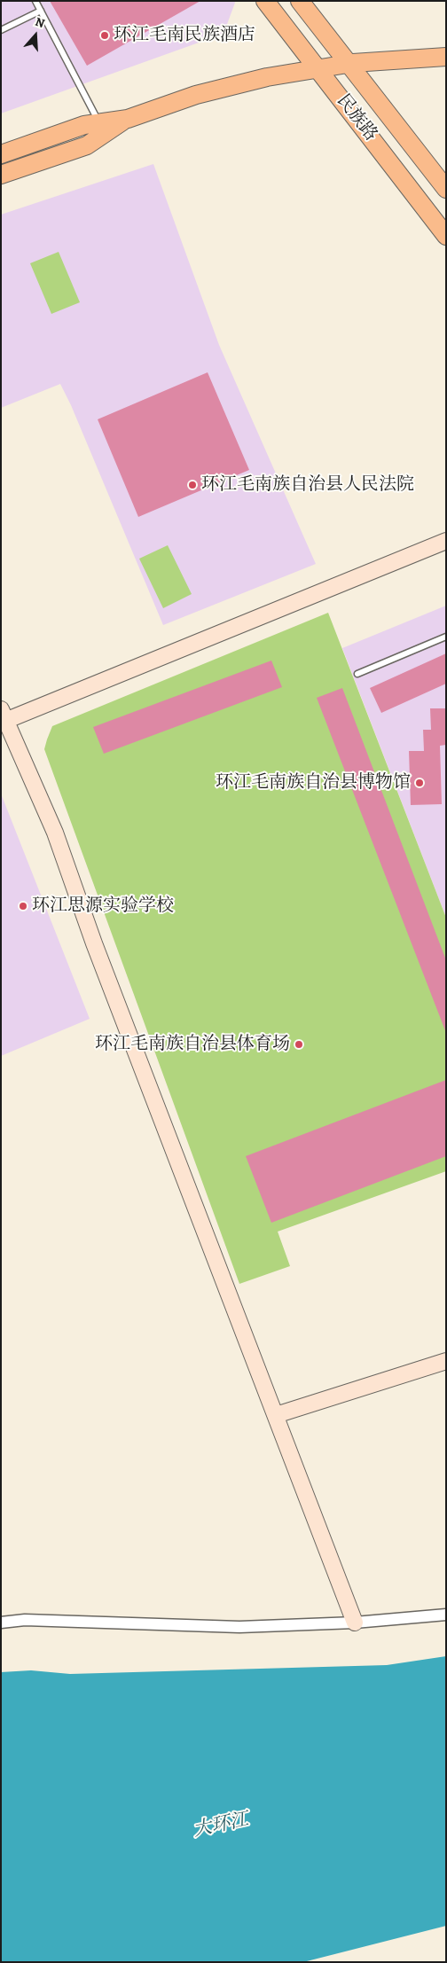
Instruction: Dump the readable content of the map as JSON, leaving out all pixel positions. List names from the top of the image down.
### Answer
{
  "streets": {
    "main road": ["民族路"]
  },
  "water": ["大环江"],
  "places": [
    "环江毛南民族酒店",
    "环江毛南族自治县人民法院",
    "环江毛南族自治县博物馆",
    "环江思源实验学校",
    "环江毛南族自治县体育场"
  ],
  "north": "top"
}
